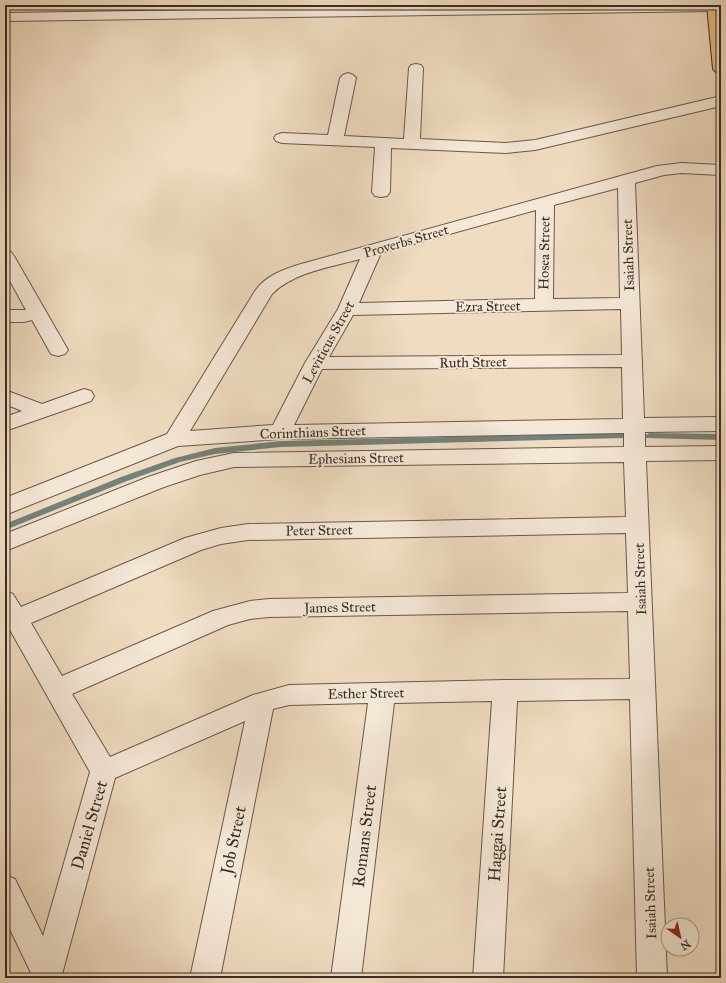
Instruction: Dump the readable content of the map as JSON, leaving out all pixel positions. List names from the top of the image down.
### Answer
{
  "streets": {
    "street": [
      "Proverbs Street",
      "Hosea Street",
      "Isaiah Street",
      "Ezra Street",
      "Leviticus Street",
      "Ruth Street",
      "Corinthians Street",
      "Ephesians Street",
      "Peter Street",
      "James Street",
      "Esther Street",
      "Daniel Street",
      "Haggai Street",
      "Romans Street",
      "Job Street"
    ]
  },
  "crossings": [
    ["Proverbs Street", "Hosea Street"],
    ["Proverbs Street", "Isaiah Street"],
    ["Proverbs Street", "Leviticus Street"],
    ["Proverbs Street", "Corinthians Street"],
    ["Hosea Street", "Ezra Street"],
    ["Isaiah Street", "Ezra Street"],
    ["Isaiah Street", "Ruth Street"],
    ["Isaiah Street", "Corinthians Street"],
    ["Isaiah Street", "Ephesians Street"],
    ["Isaiah Street", "Peter Street"],
    ["Isaiah Street", "James Street"],
    ["Isaiah Street", "Esther Street"],
    ["Ezra Street", "Leviticus Street"],
    ["Leviticus Street", "Ruth Street"],
    ["Leviticus Street", "Corinthians Street"],
    ["Peter Street", "Daniel Street"],
    ["James Street", "Daniel Street"],
    ["Esther Street", "Daniel Street"],
    ["Esther Street", "Haggai Street"],
    ["Esther Street", "Romans Street"],
    ["Esther Street", "Job Street"]
  ],
  "north": "bottom right"
}
